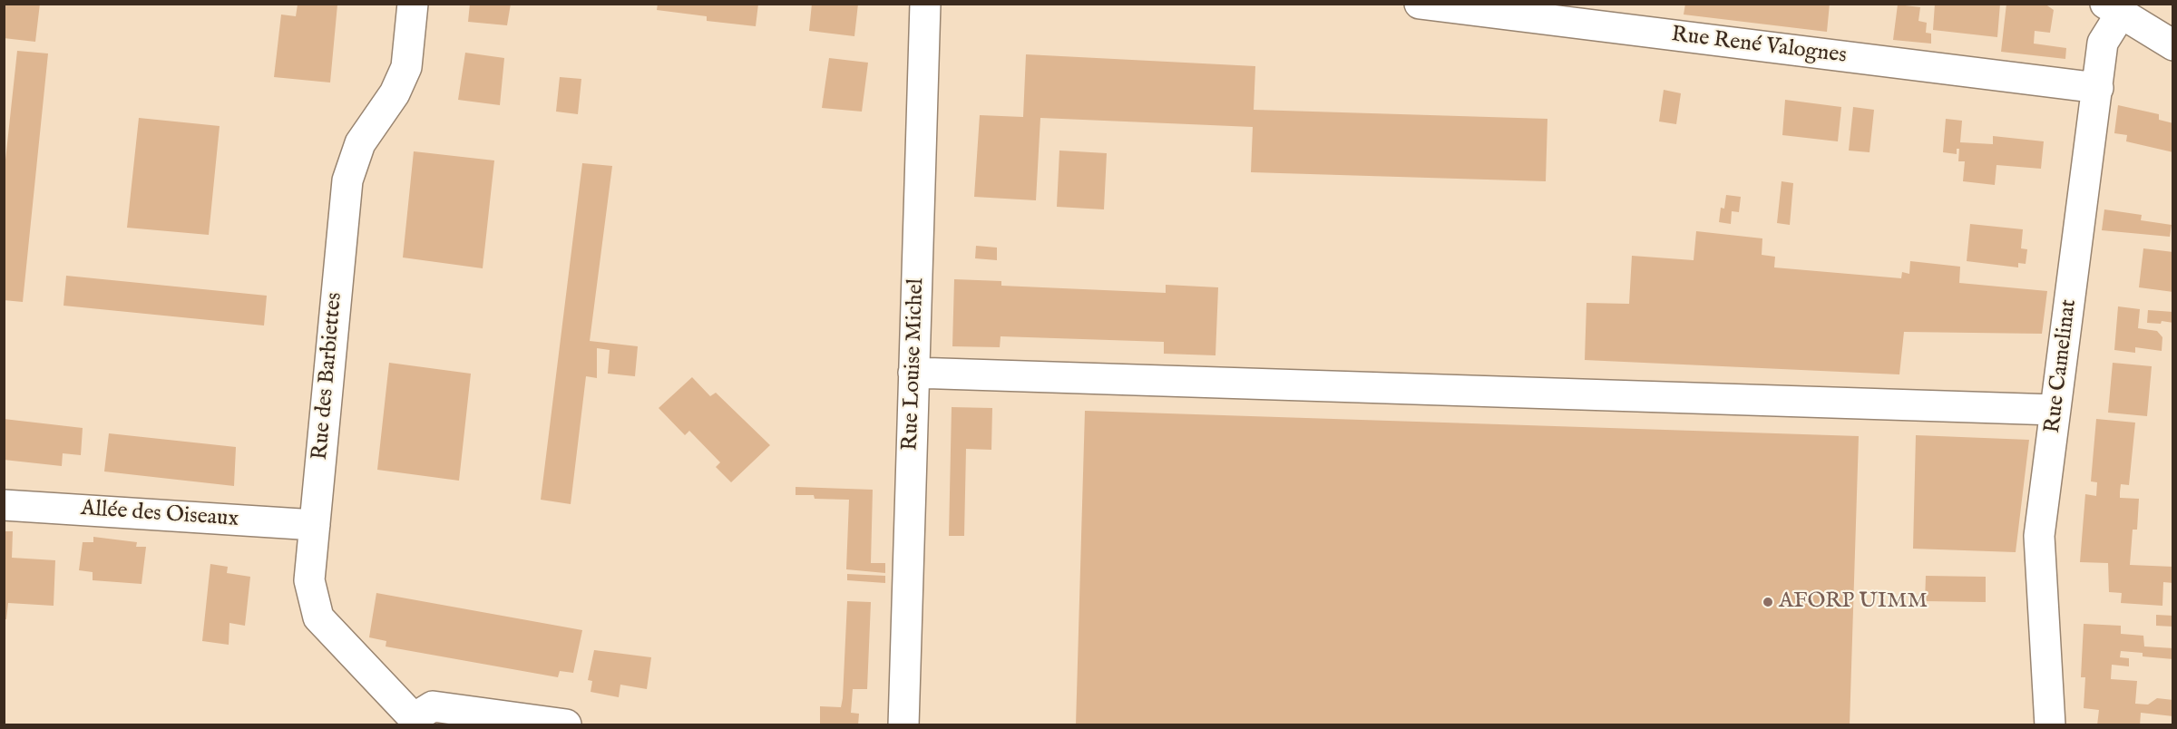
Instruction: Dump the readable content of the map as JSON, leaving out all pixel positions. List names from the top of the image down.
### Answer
{
  "streets": {
    "street": [
      "Rue René Valognes",
      "Rue Louise Michel",
      "Rue Camelinat",
      "Rue des Barbiettes",
      "Allée des Oiseaux"
    ]
  },
  "crossings": [
    ["Rue René Valognes", "Rue Camelinat"],
    ["Rue des Barbiettes", "Allée des Oiseaux"]
  ],
  "places": ["AFORP UIMM"]
}
